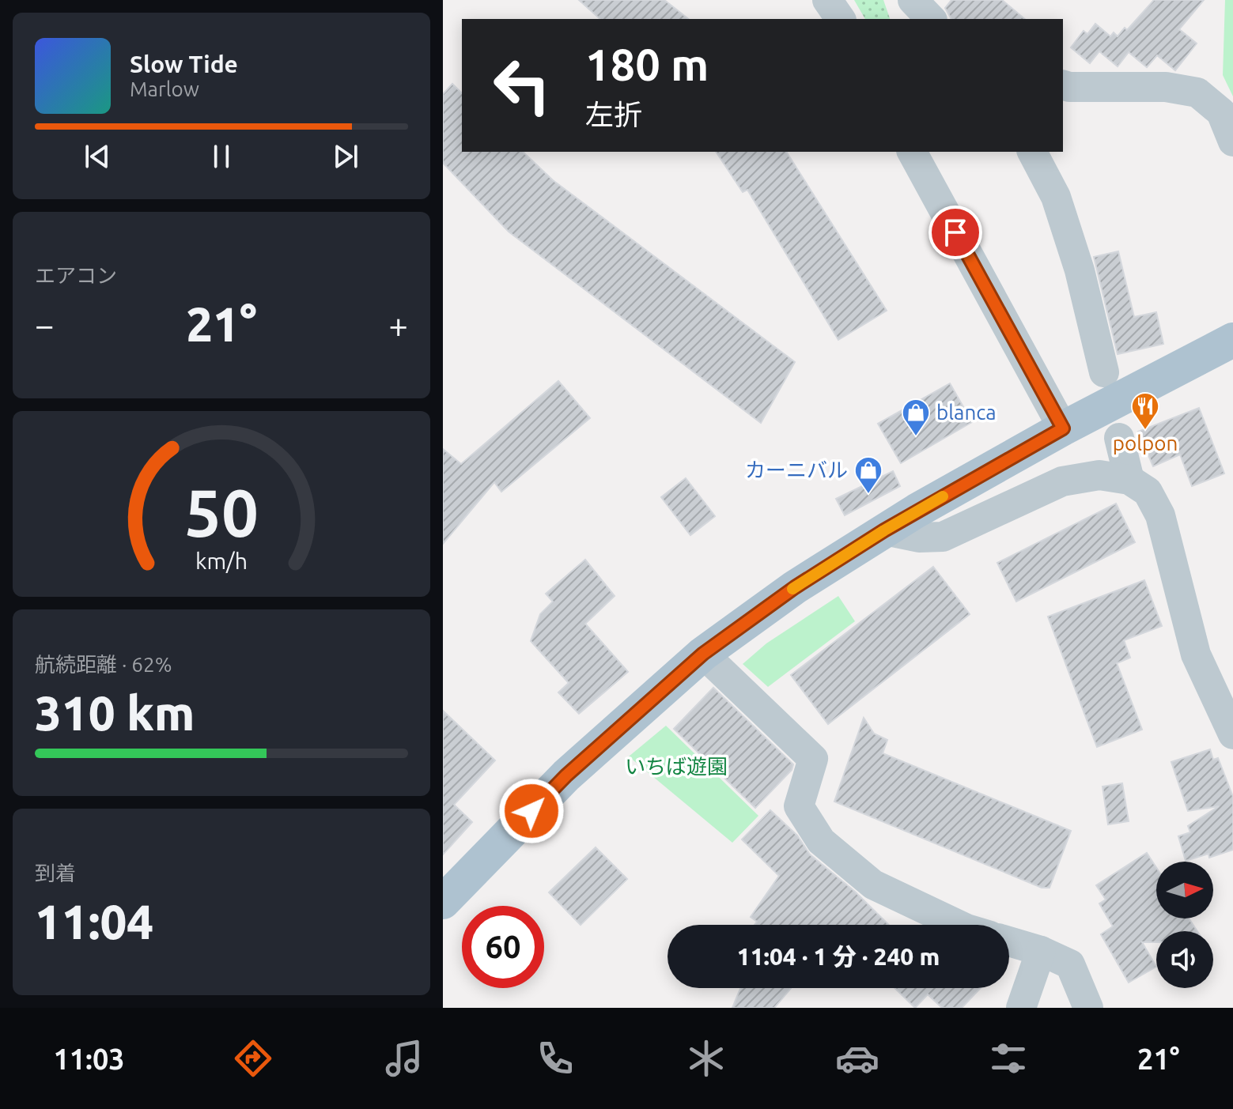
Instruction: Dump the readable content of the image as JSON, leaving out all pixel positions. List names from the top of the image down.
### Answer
{
  "parks": ["いちば遊園"],
  "places": {
    "restaurant": ["polpon"],
    "shop": ["blanca", "カーニバル"]
  },
  "north": "right",
  "page": {
    "turn": ["180 m", "左折"],
    "song": ["Slow Tide", "Marlow"],
    "tile": [
      "エアコン",
      ["航続距離 · 62%", "310 km"],
      ["到着", "11:04"]
    ],
    "heat": ["−", "21°", "+"],
    "limit": "60",
    "trip": "11:04 · 1 分 · 240 m",
    "tabs": ["11:03", "21°"],
    "gauge": ["50", "km/h"]
  }
}
